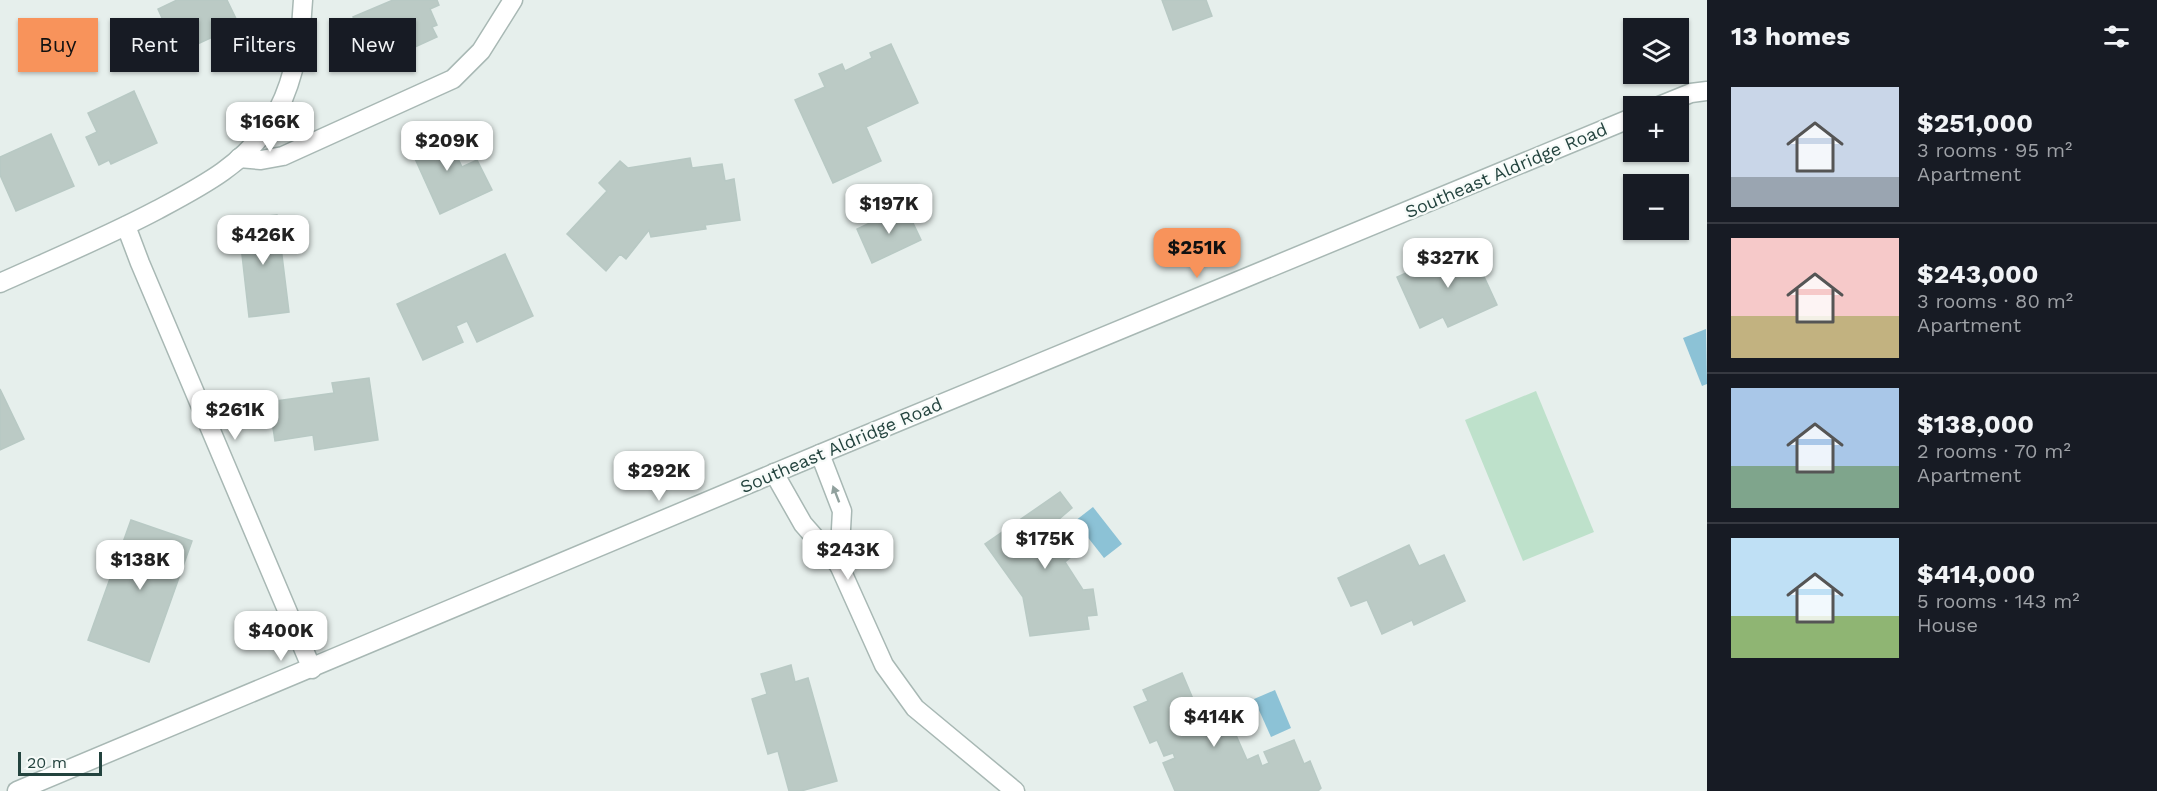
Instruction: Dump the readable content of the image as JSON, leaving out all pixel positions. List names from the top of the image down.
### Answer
{
  "streets": {
    "street": ["Southeast Aldridge Road"]
  },
  "scale_bar": "20 m",
  "page": {
    "heading": "13 homes",
    "map_buttons": ["+", "−"],
    "chip": [
      "Buy",
      "Rent",
      "Filters",
      "New"
    ],
    "list": [
      {
        "name": "$251,000",
        "note": "3 rooms · 95 m² · Apartment"
      },
      {
        "name": "$243,000",
        "note": "3 rooms · 80 m² · Apartment"
      },
      {
        "name": "$138,000",
        "note": "2 rooms · 70 m² · Apartment"
      },
      {
        "name": "$414,000",
        "note": "5 rooms · 143 m² · House"
      }
    ],
    "price": [
      "$166K",
      "$209K",
      "$197K",
      "$426K",
      "$251K",
      "$327K",
      "$261K",
      "$292K",
      "$175K",
      "$243K",
      "$138K",
      "$400K",
      "$414K"
    ],
    "scale": "20 m"
  }
}
